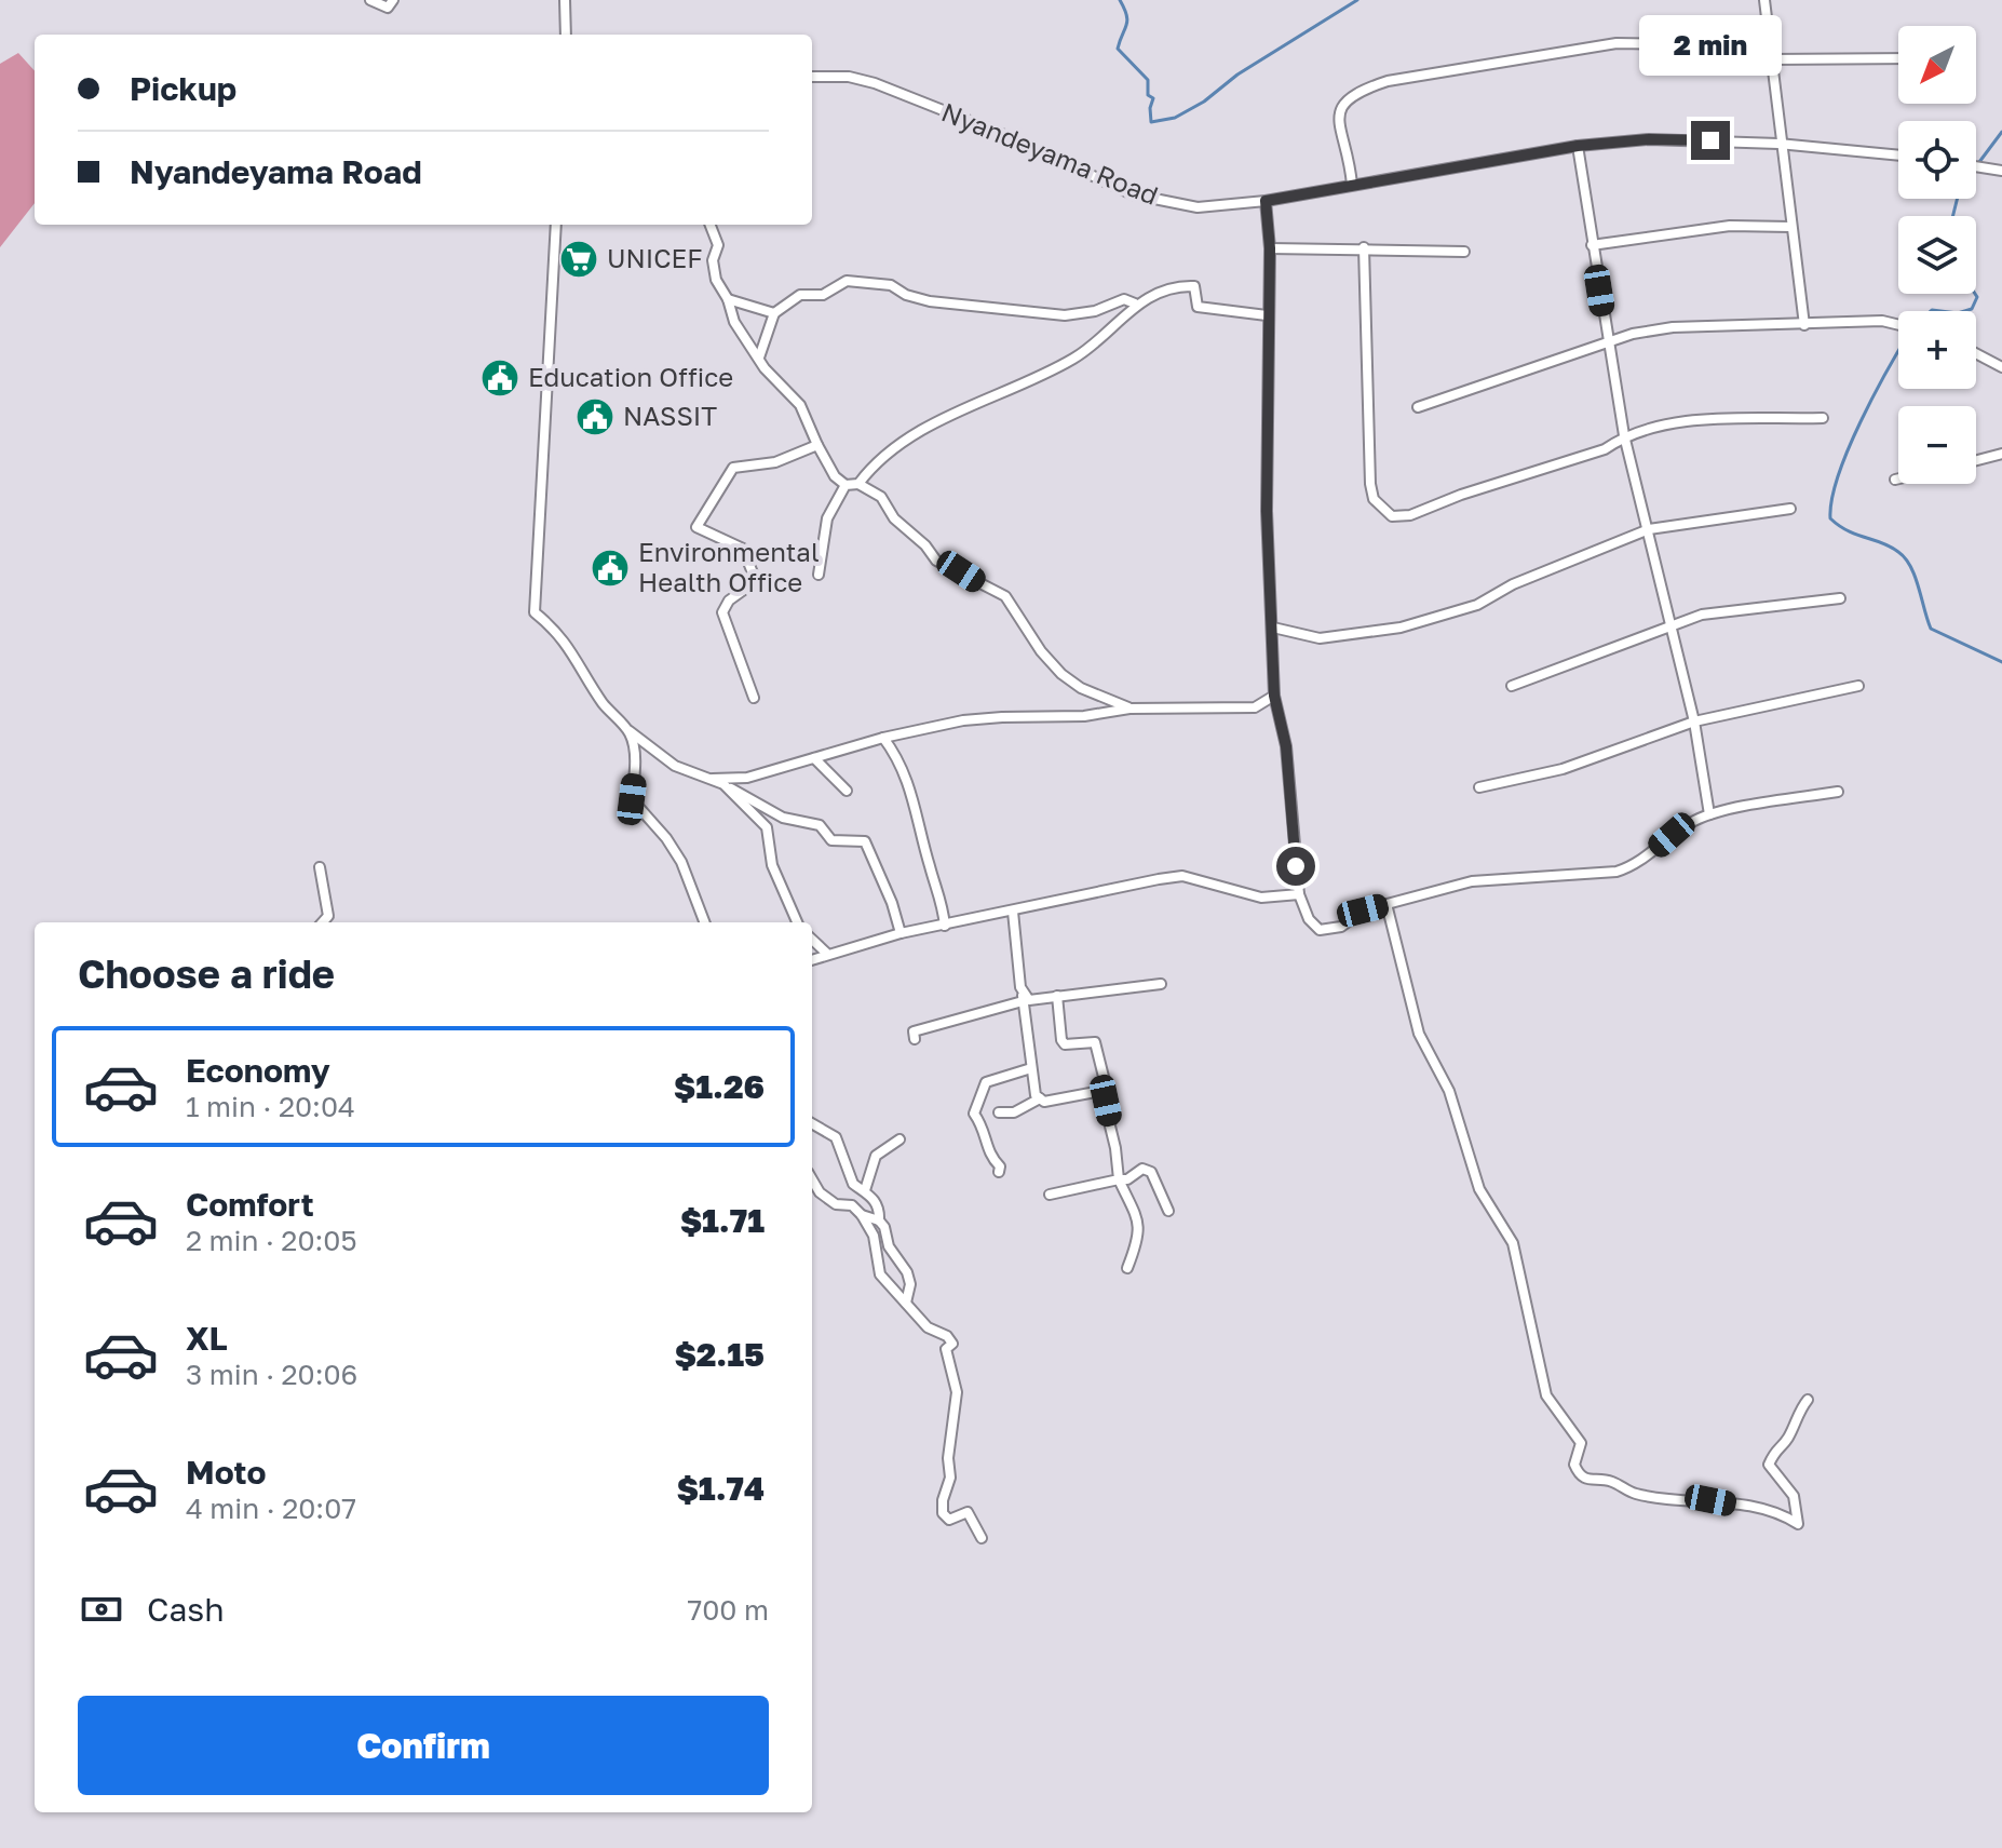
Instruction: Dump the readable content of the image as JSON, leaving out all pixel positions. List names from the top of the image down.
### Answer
{
  "streets": {
    "street": ["Nyandeyama Road"]
  },
  "places": {
    "supermarket": ["UNICEF"],
    "public building": ["Education Office", "NASSIT", "Environmental Health Office"]
  },
  "north": "bottom left",
  "page": {
    "bubble": "2 min",
    "map_buttons": ["+", "−"],
    "banner": ["Pickup", "Nyandeyama Road"],
    "heading": "Choose a ride",
    "list": [
      {
        "name": "Economy",
        "note": "1 min · 20:04",
        "value": "$1.26"
      },
      {
        "name": "Comfort",
        "note": "2 min · 20:05",
        "value": "$1.71"
      },
      {
        "name": "XL",
        "note": "3 min · 20:06",
        "value": "$2.15"
      },
      {
        "name": "Moto",
        "note": "4 min · 20:07",
        "value": "$1.74"
      }
    ],
    "pay": ["Cash", "700 m"],
    "buttons": "Confirm"
  }
}
